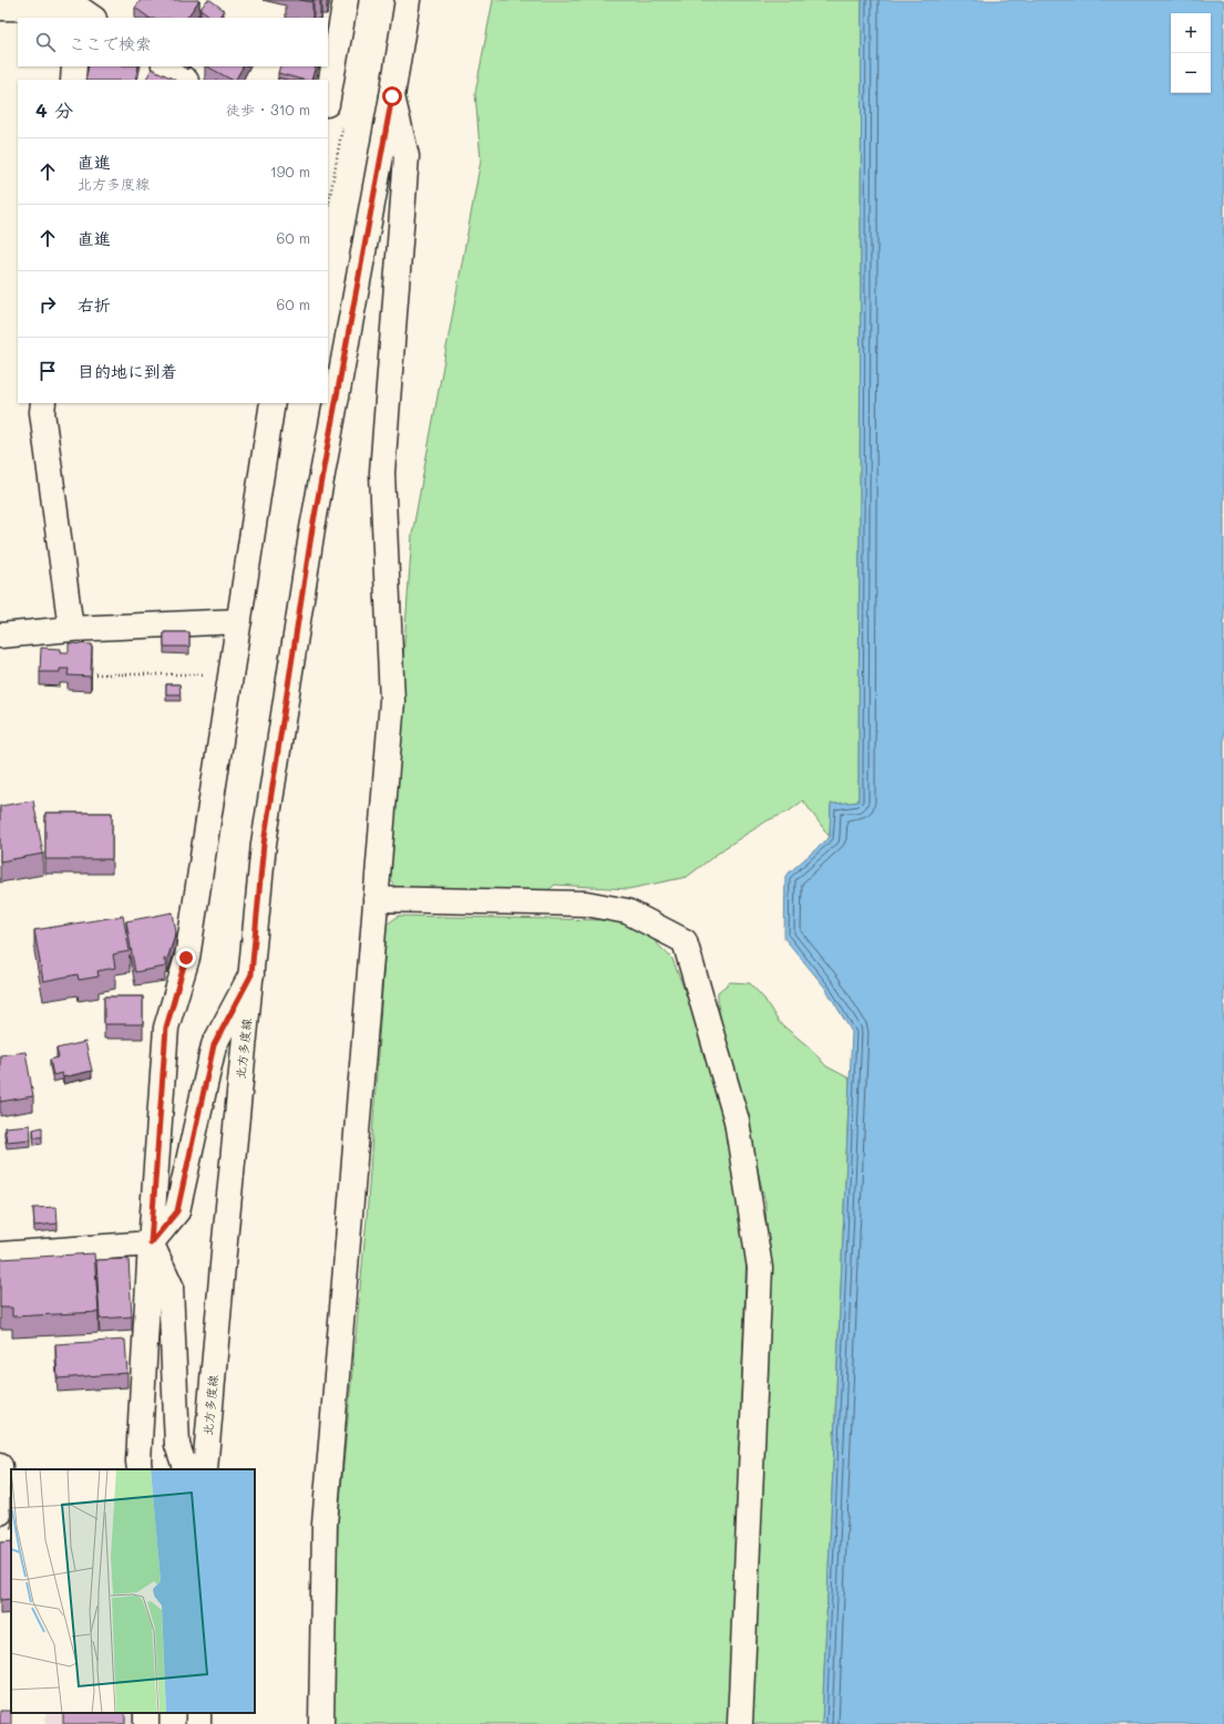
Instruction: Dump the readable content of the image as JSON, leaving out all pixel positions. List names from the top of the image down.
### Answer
{
  "streets": {
    "street": ["北方多度線"]
  },
  "page": {
    "map_buttons": ["+", "−"],
    "search": "ここで検索",
    "heading": ["4 分", "徒歩 · 310 m"],
    "list": [
      ["直進", "北方多度線", "190 m"],
      ["直進", "60 m"],
      ["右折", "60 m"],
      "目的地に到着"
    ]
  }
}
